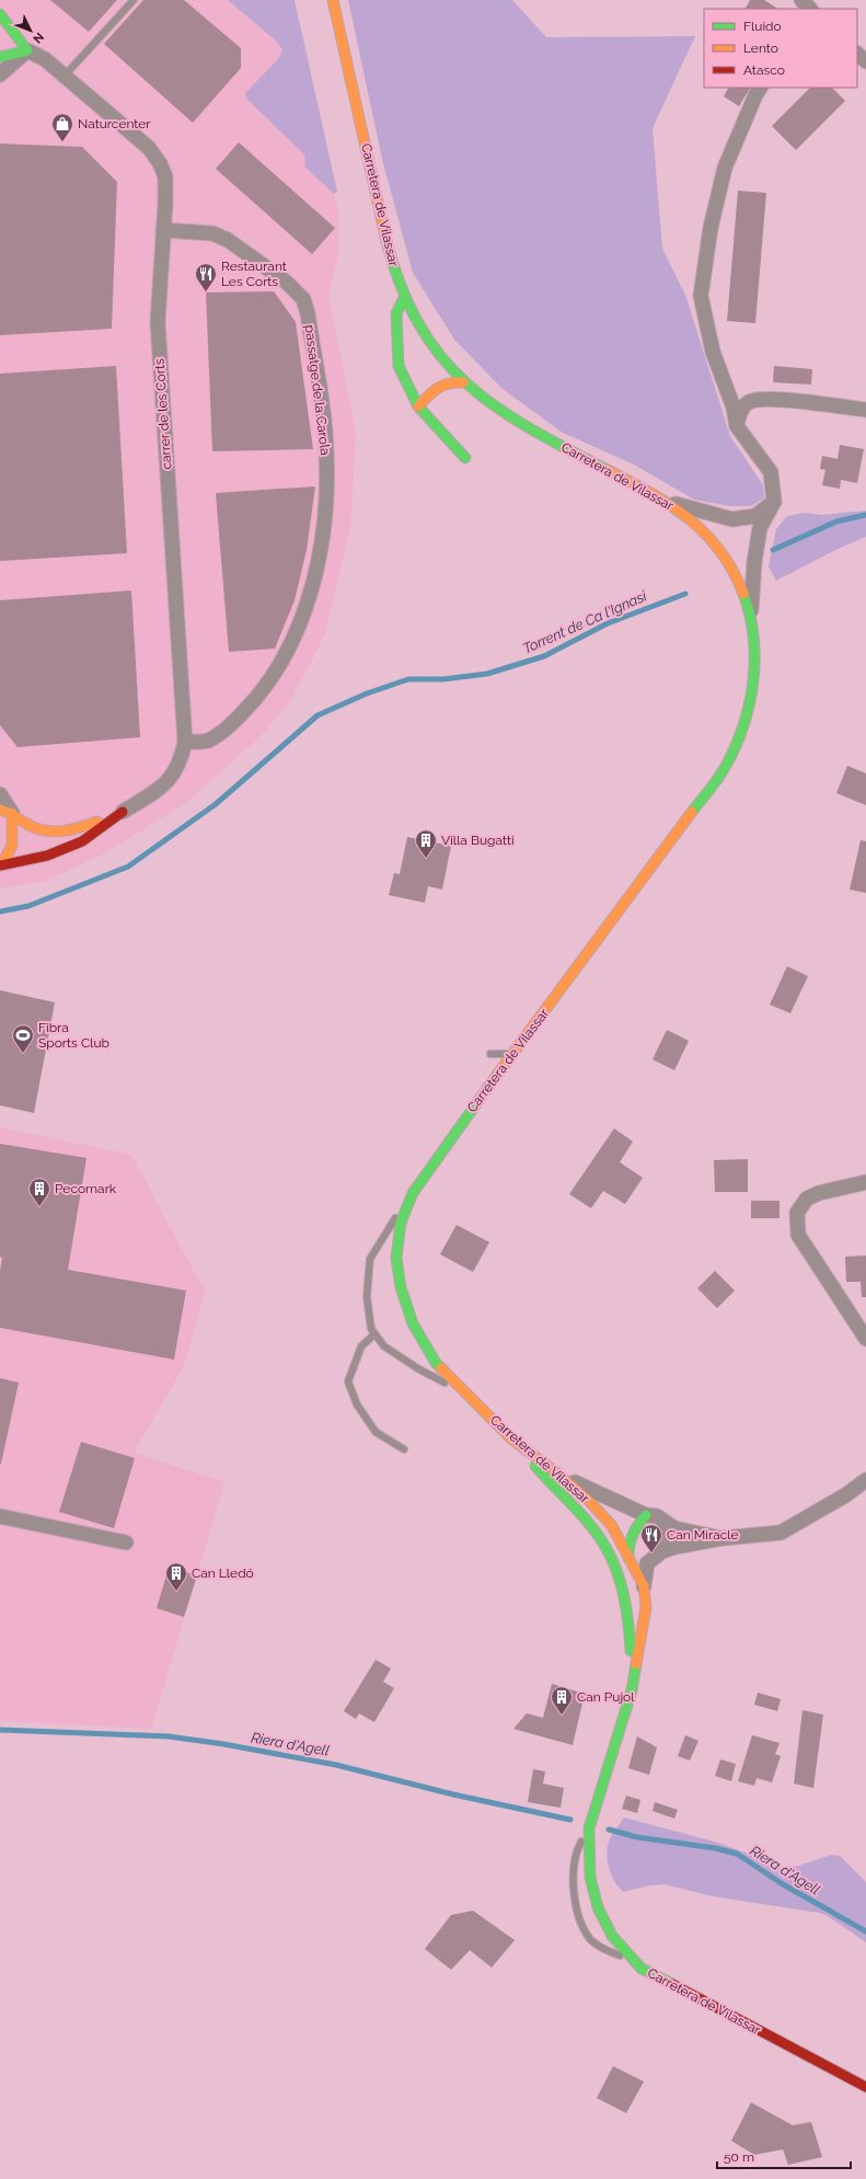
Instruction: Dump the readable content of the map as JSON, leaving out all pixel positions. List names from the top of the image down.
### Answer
{
  "streets": {
    "street": ["Carretera de Vilassar", "passatge de la Carola", "carrer de les Corts"]
  },
  "crossings": [
    ["passatge de la Carola", "carrer de les Corts"]
  ],
  "water": ["Torrent de Ca l'Ignasi", "Riera d'Agell"],
  "places": {
    "shop": ["Naturcenter"],
    "restaurant": ["Restaurant Les Corts", "Can Miracle"],
    "building": [
      "Villa Bugatti",
      "Pecomark",
      "Can Lledó",
      "Can Pujol"
    ],
    "sports": ["Fibra Sports Club"]
  },
  "legend": ["Fluido", "Lento", "Atasco"],
  "scale_bar": "50 m",
  "north": "bottom right"
}
